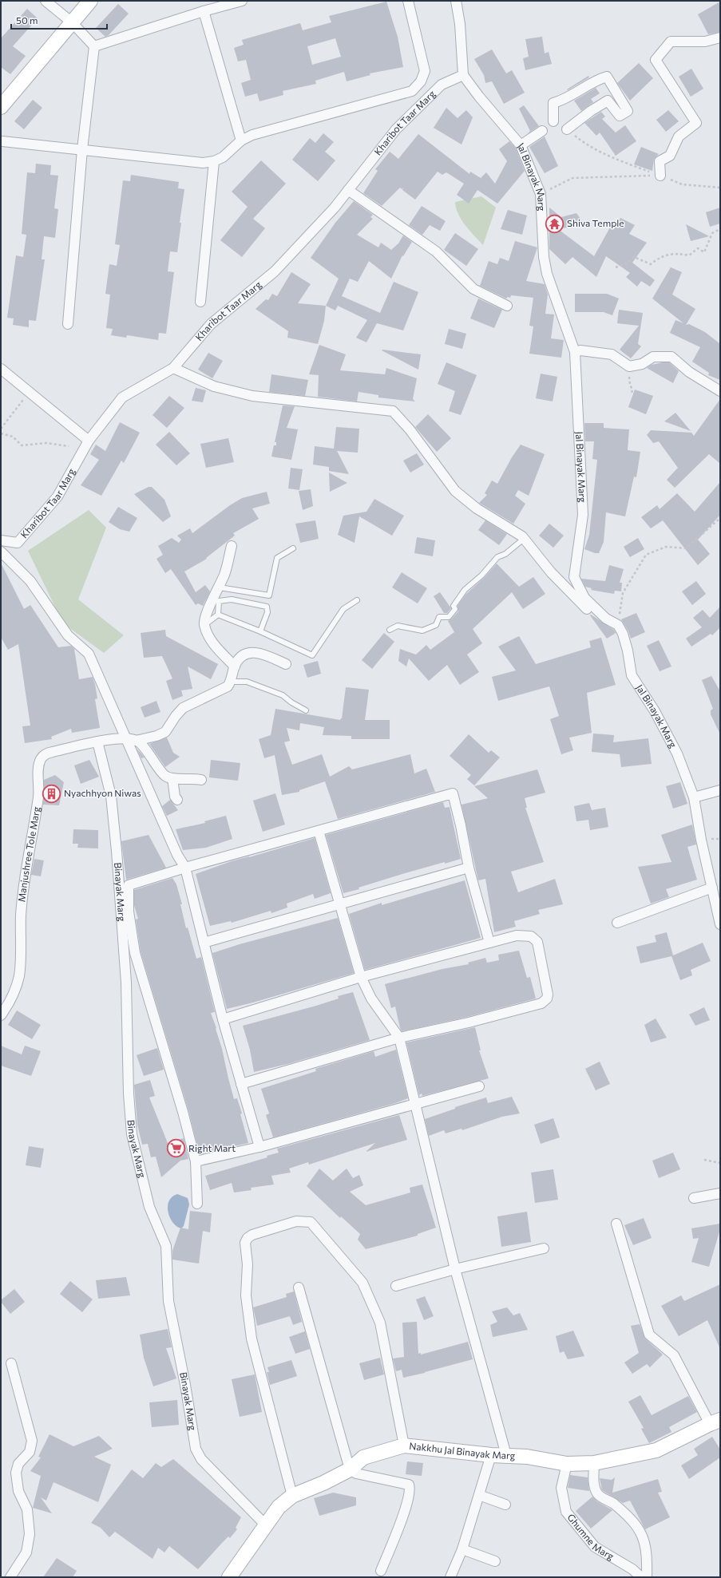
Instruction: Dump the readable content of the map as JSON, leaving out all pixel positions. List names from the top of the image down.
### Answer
{
  "streets": {
    "street": [
      "Kharibot Taar Marg",
      "Jal Binayak Marg",
      "Manjushree Tole Marg",
      "Binayak Marg",
      "Nakkhu Jal Binayak Marg",
      "Ghumne Marg"
    ]
  },
  "crossings": [
    ["Kharibot Taar Marg", "Jal Binayak Marg"],
    ["Manjushree Tole Marg", "Binayak Marg"],
    ["Binayak Marg", "Nakkhu Jal Binayak Marg"],
    ["Nakkhu Jal Binayak Marg", "Ghumne Marg"]
  ],
  "places": {
    "temple": ["Shiva Temple"],
    "building": ["Nyachhyon Niwas"],
    "supermarket": ["Right Mart"]
  },
  "scale_bar": "50 m"
}
